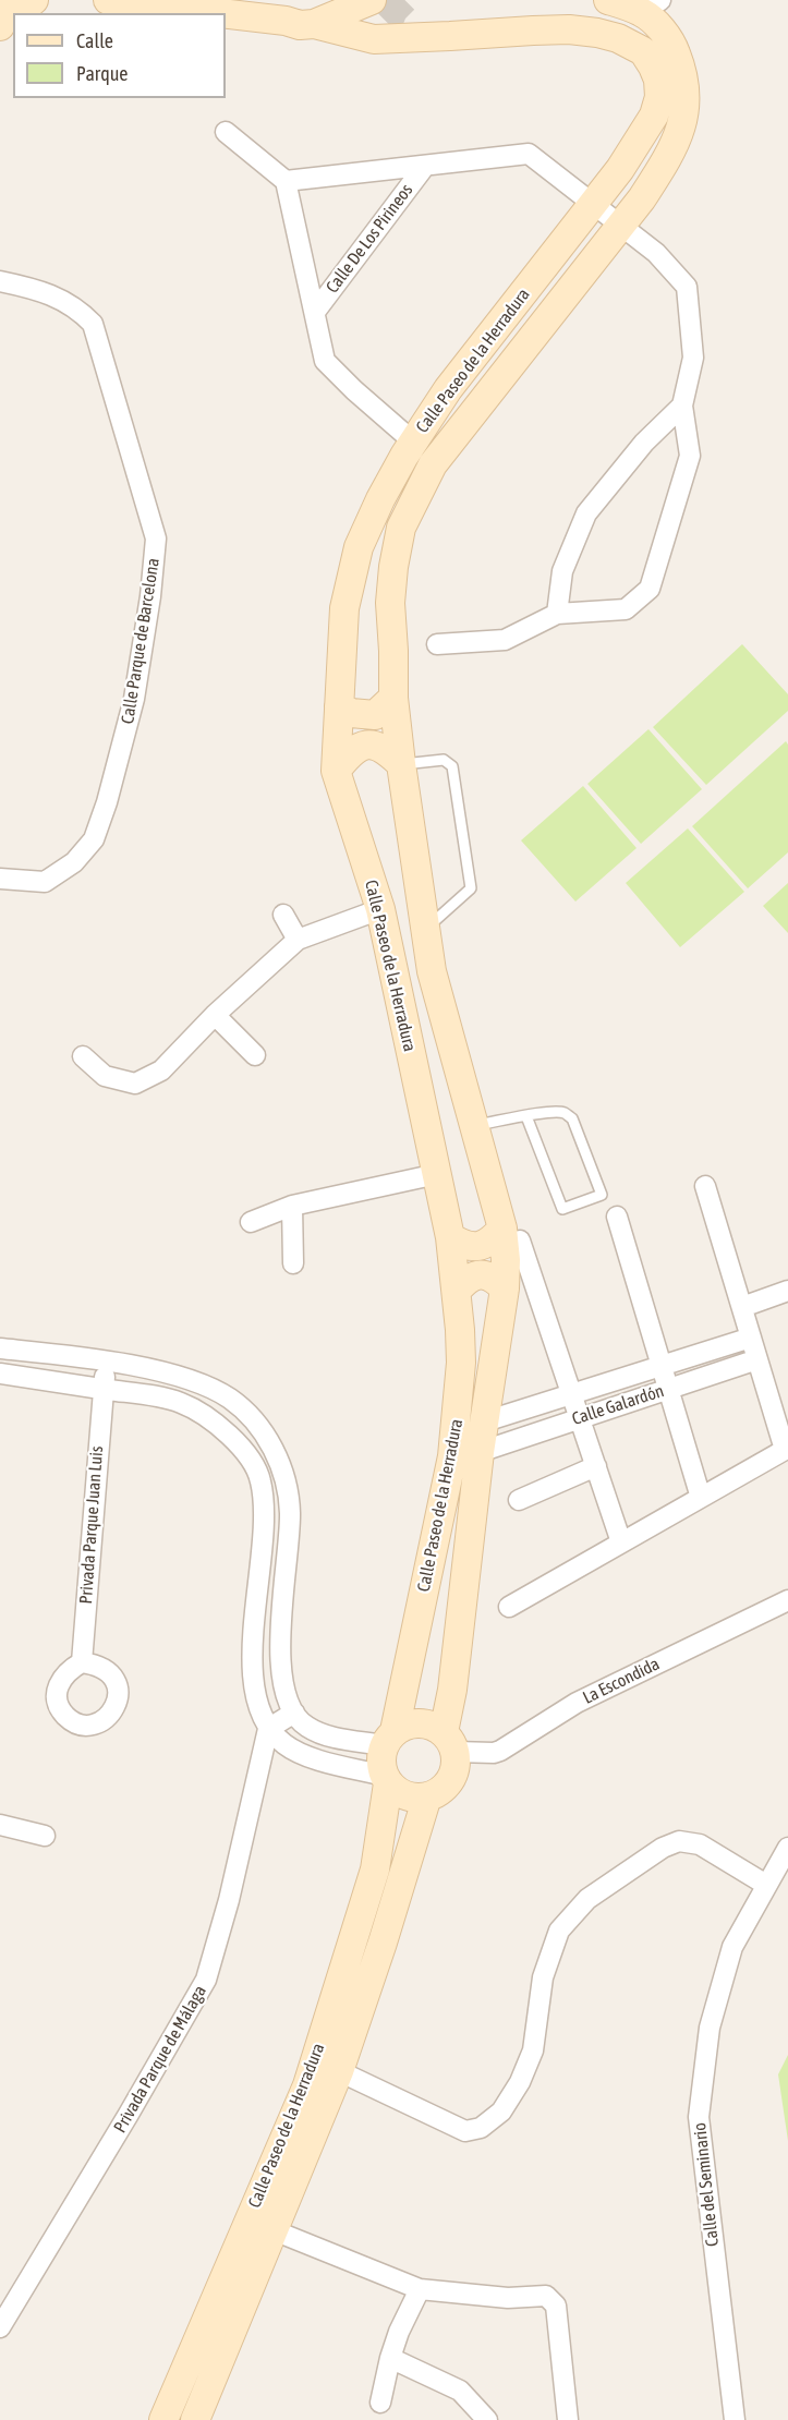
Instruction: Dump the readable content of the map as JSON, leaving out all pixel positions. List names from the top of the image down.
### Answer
{
  "streets": {
    "main road": ["Calle Paseo de la Herradura"],
    "street": [
      "Calle De Los Pirineos",
      "Calle Parque de Barcelona",
      "Calle Galardón",
      "Privada Parque Juan Luis",
      "La Escondida",
      "Privada Parque de Málaga",
      "Calle del Seminario"
    ]
  },
  "crossings": [
    ["Calle De Los Pirineos", "Calle Paseo de la Herradura"],
    ["Calle Paseo de la Herradura", "Calle Galardón"],
    ["Calle Paseo de la Herradura", "La Escondida"]
  ],
  "legend": ["Calle", "Parque"]
}
